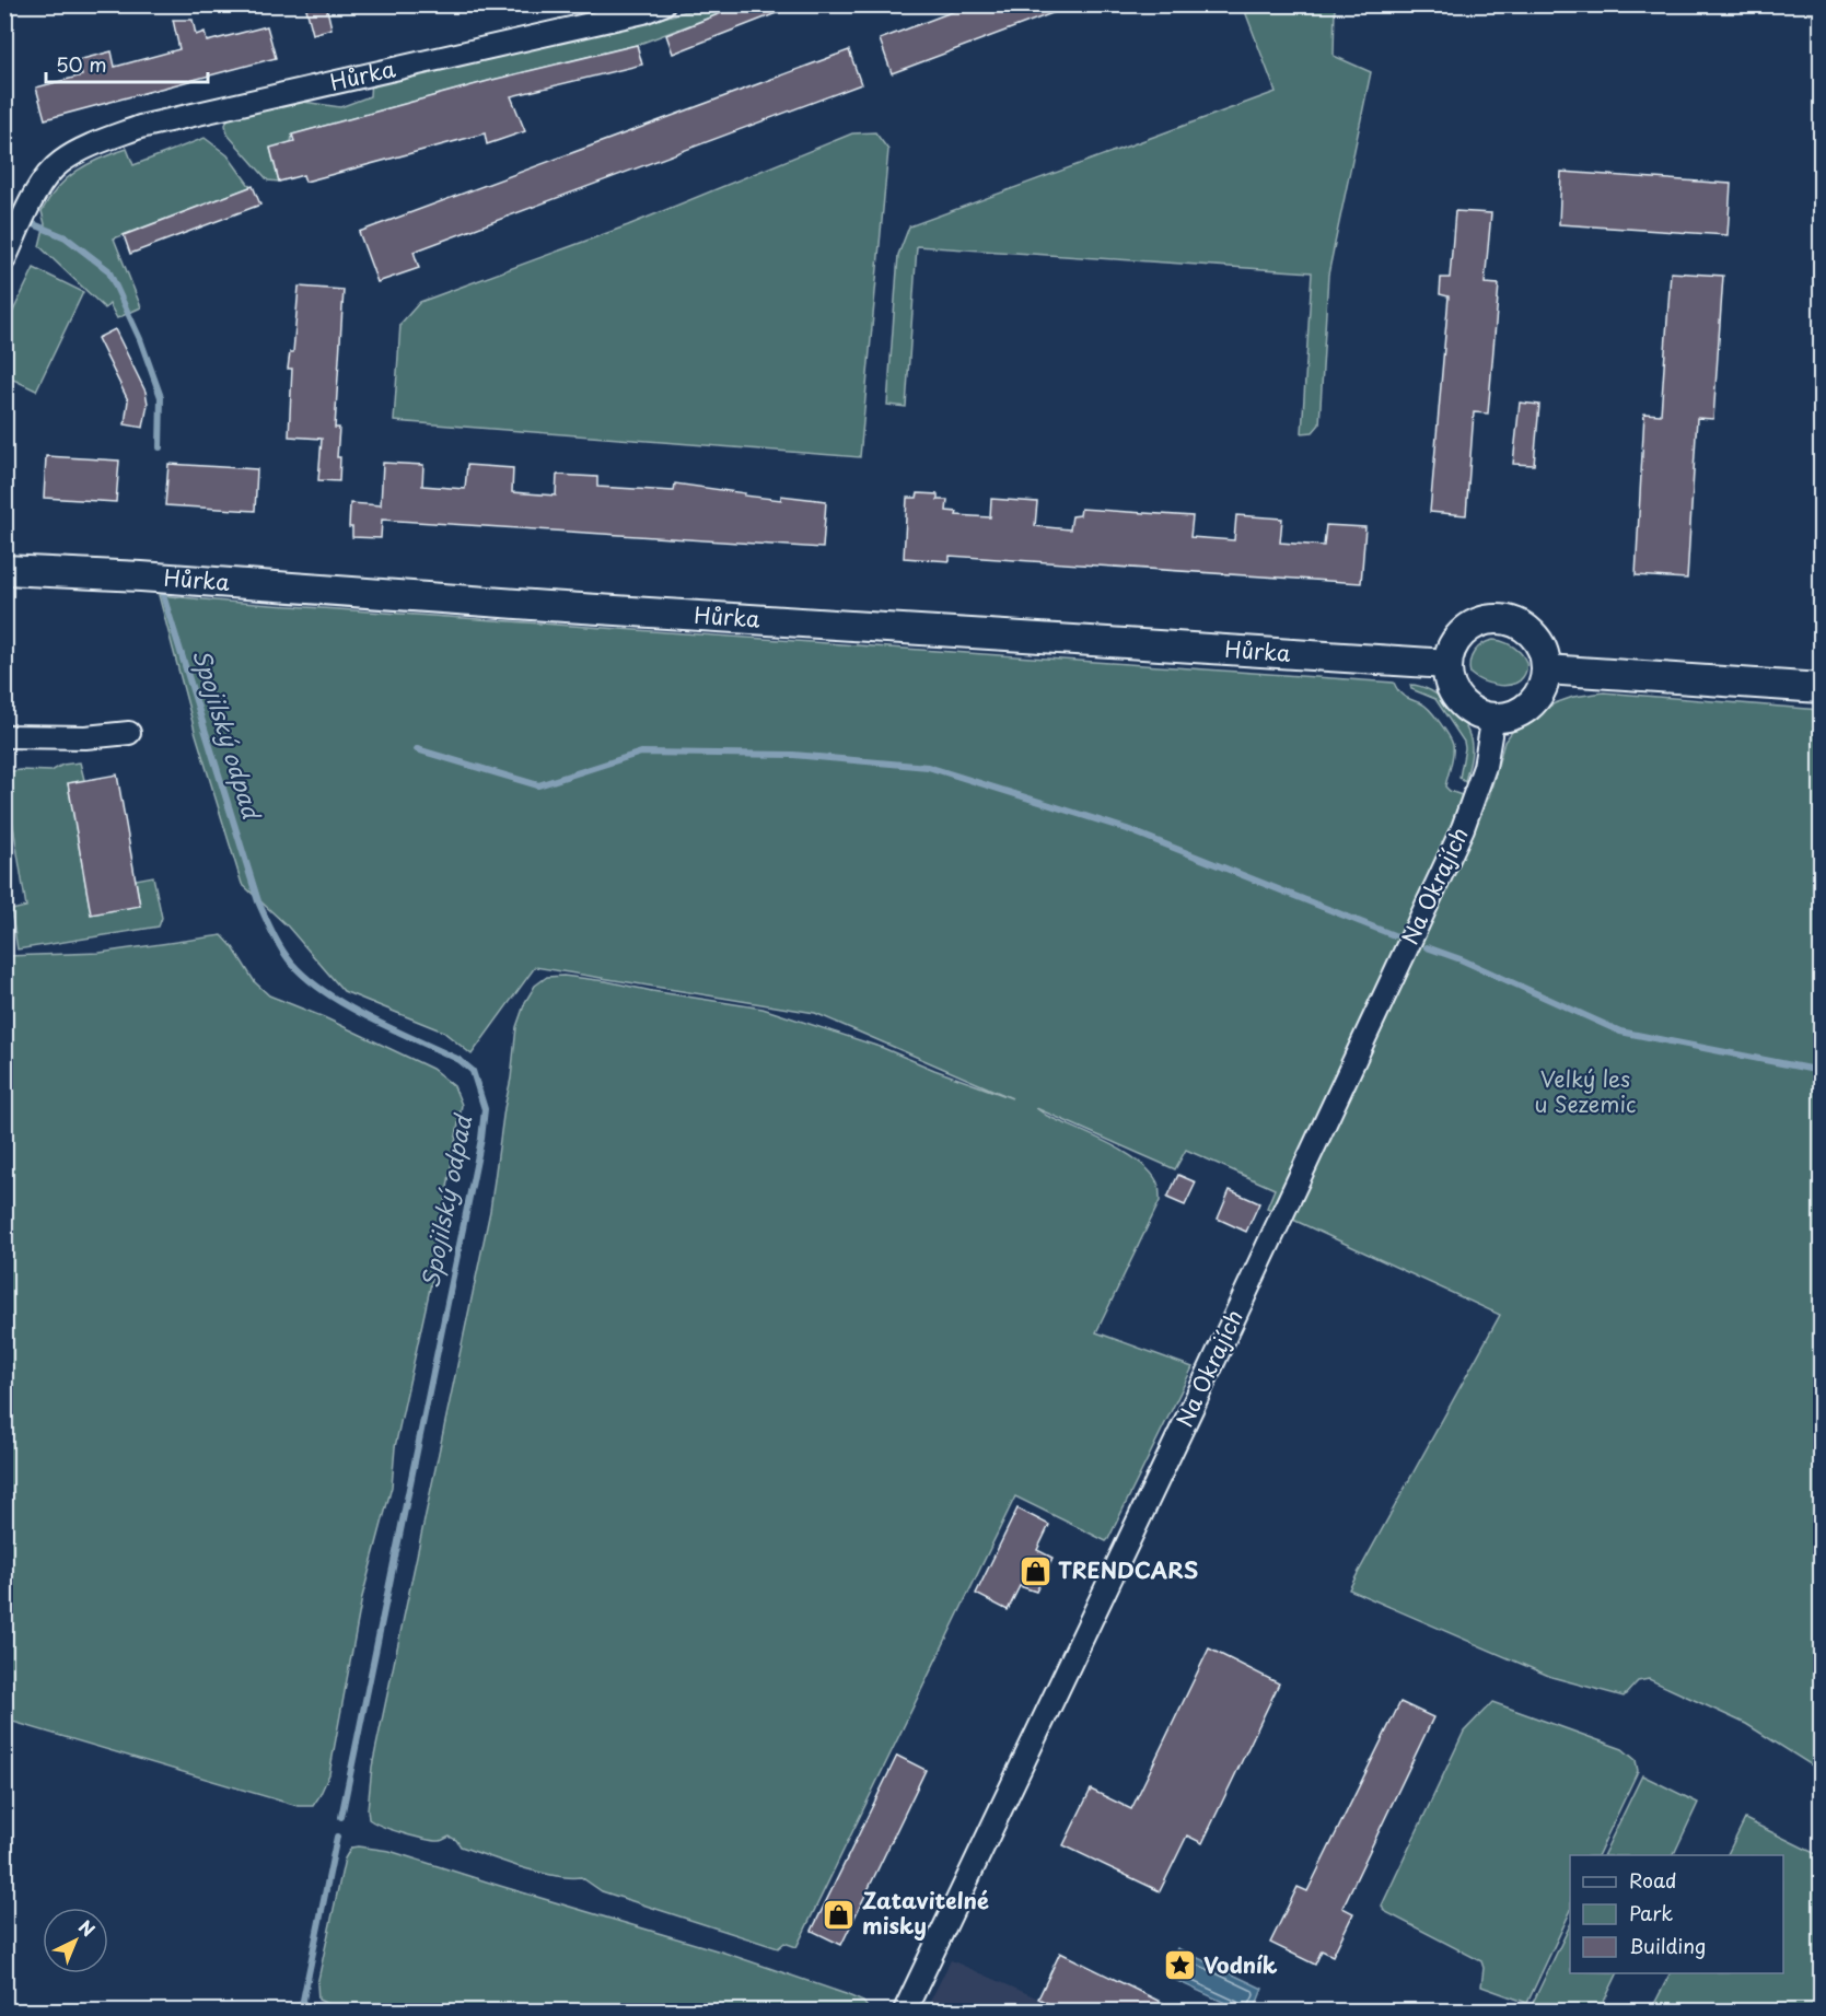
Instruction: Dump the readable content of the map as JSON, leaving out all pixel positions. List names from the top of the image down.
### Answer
{
  "streets": {
    "main road": ["Hůrka"],
    "street": ["Na Okrajích"]
  },
  "crossings": [
    ["Hůrka", "Na Okrajích"]
  ],
  "water": ["Spojilský odpad"],
  "parks": ["Velký les u Sezemic"],
  "places": {
    "shop": ["TRENDCARS", "Zatavitelné misky"],
    "place": ["Vodník"]
  },
  "legend": ["Road", "Park", "Building"],
  "scale_bar": "50 m",
  "north": "top right"
}
